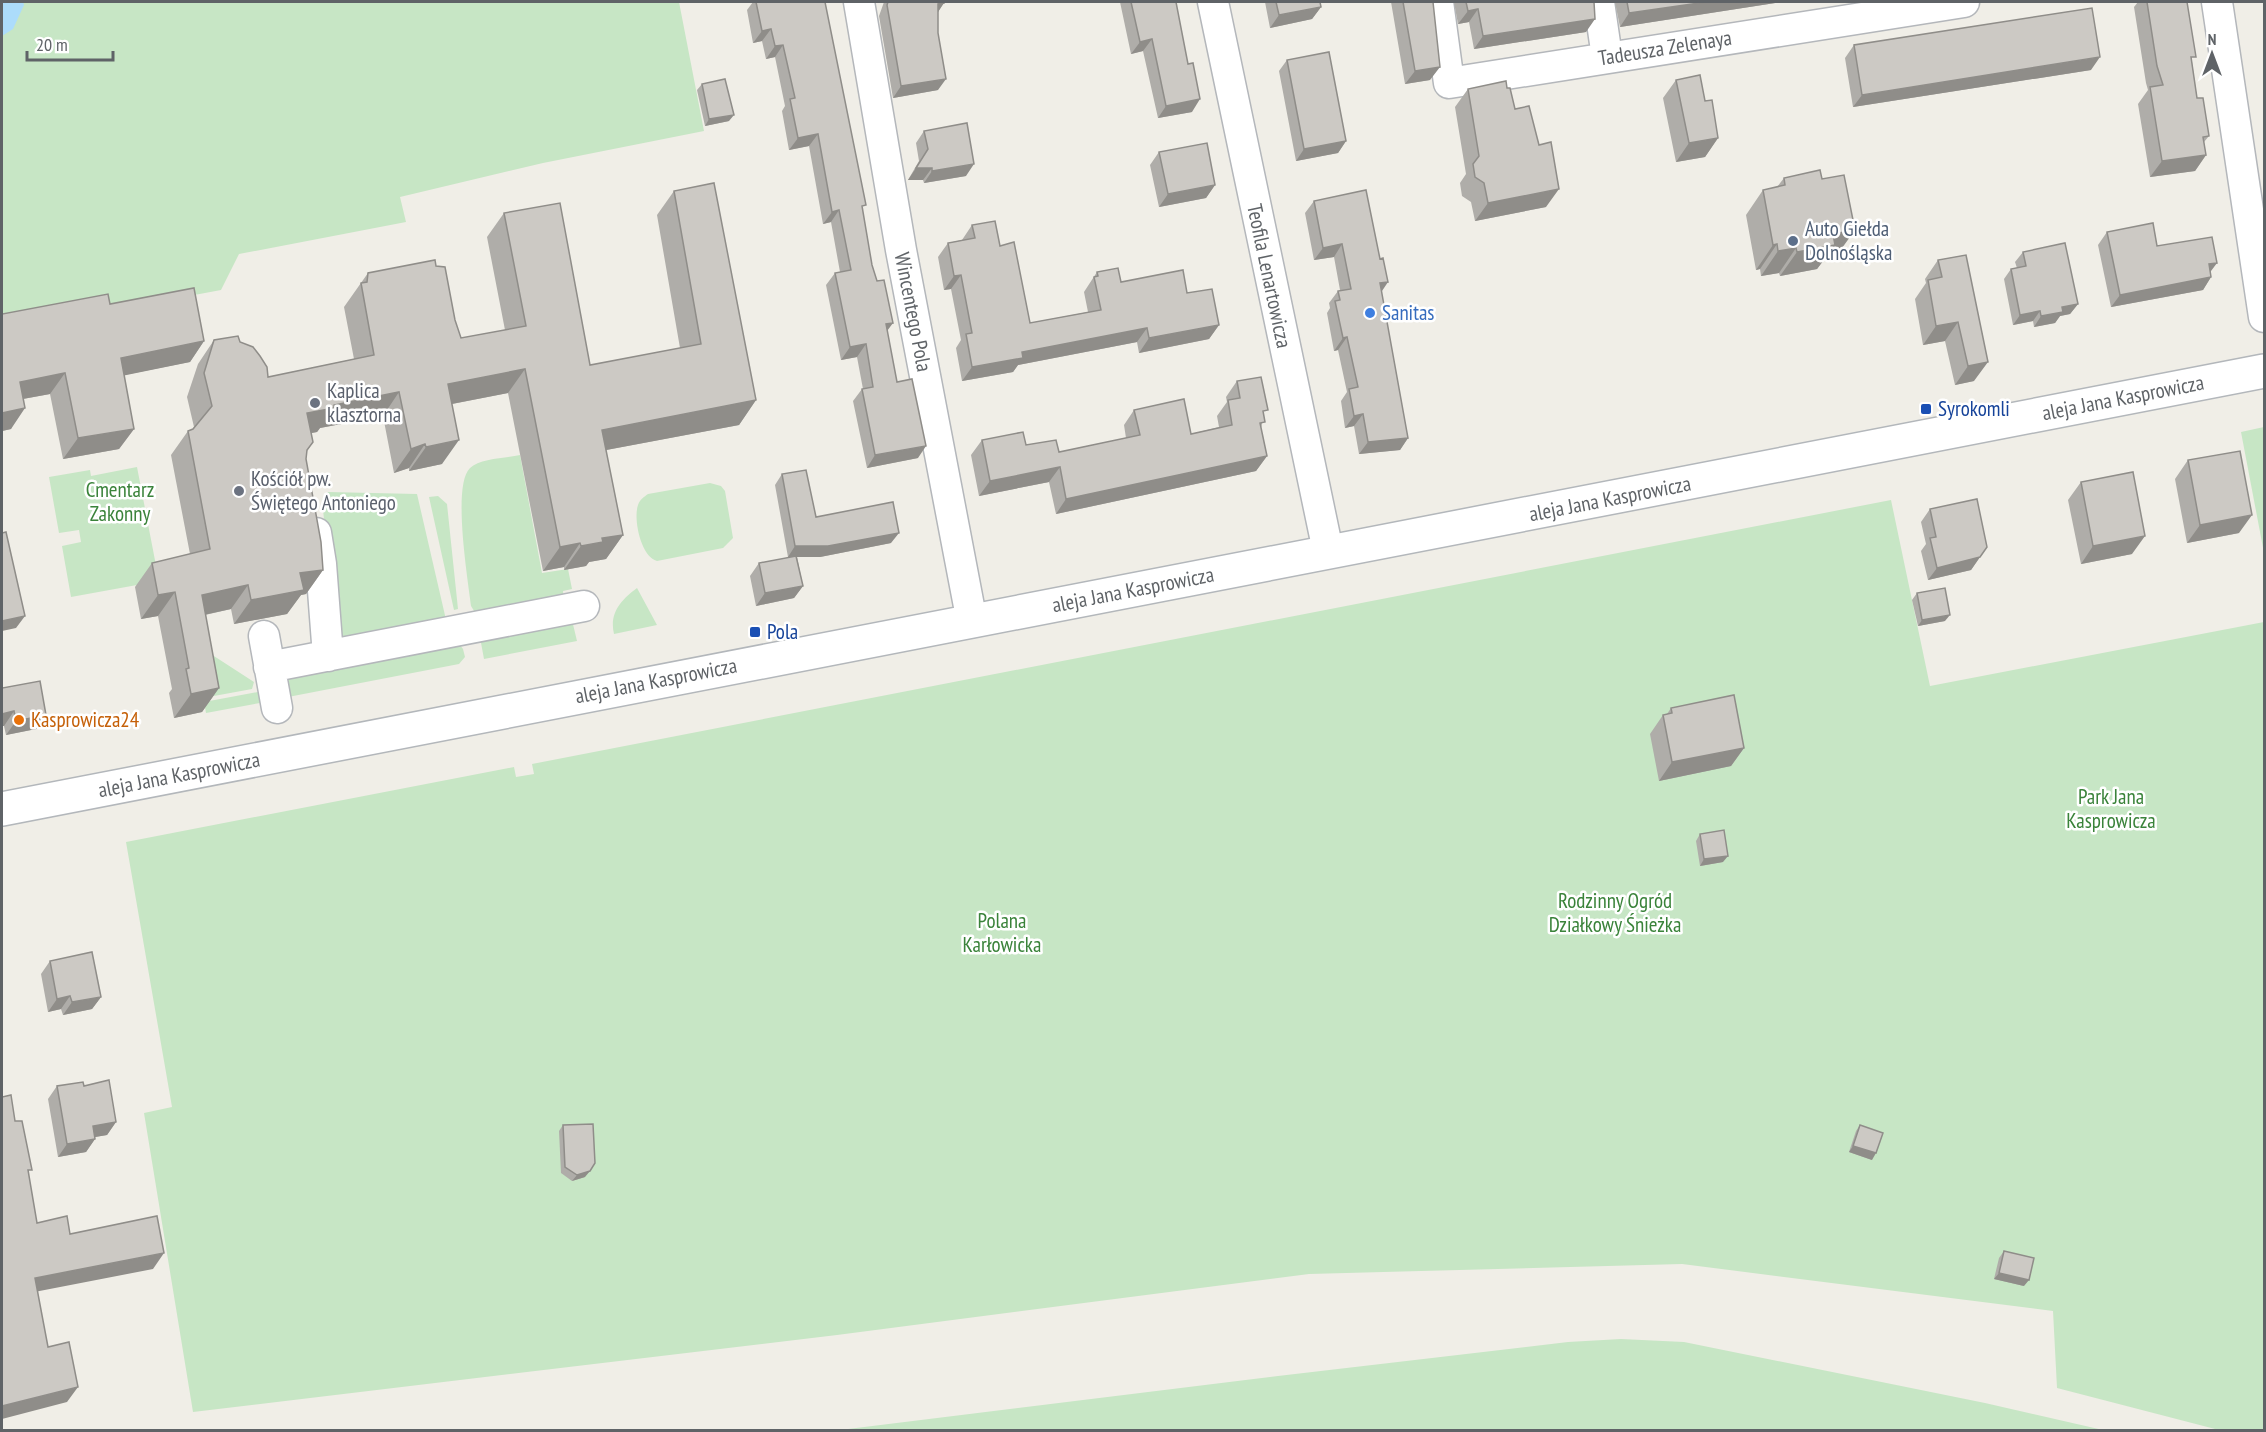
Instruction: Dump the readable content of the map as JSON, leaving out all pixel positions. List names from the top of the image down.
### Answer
{
  "streets": {
    "street": [
      "Tadeusza Zelenaya",
      "Teofila Lenartowicza",
      "Wincentego Pola",
      "aleja Jana Kasprowicza"
    ]
  },
  "crossings": [
    ["Teofila Lenartowicza", "aleja Jana Kasprowicza"],
    ["Wincentego Pola", "aleja Jana Kasprowicza"]
  ],
  "parks": [
    "Cmentarz Zakonny",
    "Park Jana Kasprowicza",
    "Rodzinny Ogród Działkowy Śnieżka",
    "Polana Karłowicka"
  ],
  "places": {
    "other": [
      "Auto Giełda Dolnośląska",
      "Sanitas",
      "Kaplica klasztorna",
      "Kościół pw. Świętego Antoniego",
      "Kasprowicza24"
    ],
    "transit": ["Syrokomli", "Pola"]
  },
  "scale_bar": "20 m",
  "north": "top"
}
